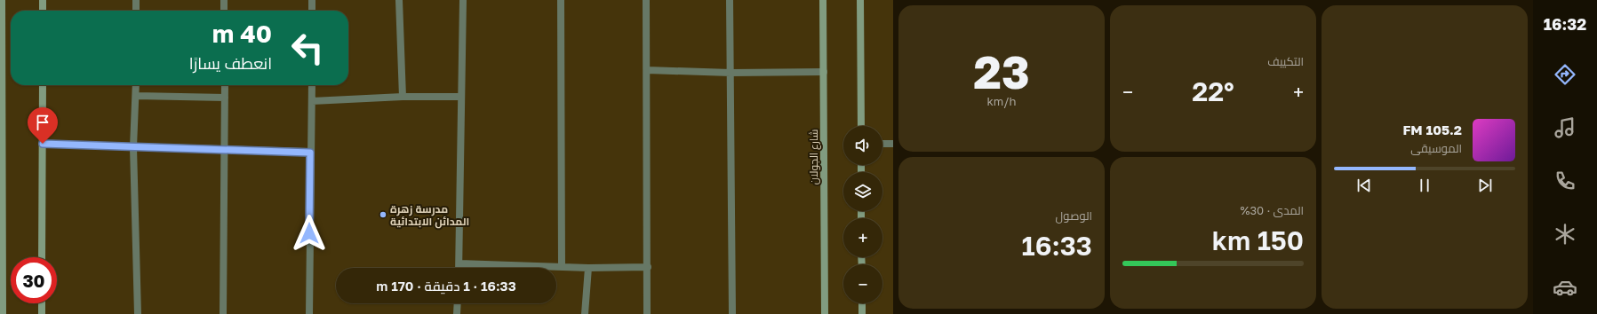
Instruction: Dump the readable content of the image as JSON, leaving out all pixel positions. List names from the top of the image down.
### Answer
{
  "streets": {
    "street": ["شارع الجولان"]
  },
  "places": ["مدرسة زهرة المدائن الابتدائية"],
  "page": {
    "tabs": "16:32",
    "tile": [
      "التكييف",
      ["23", "km/h"],
      ["المدى · 30%", "150 km"],
      ["الوصول", "16:33"]
    ],
    "turn": ["40 m", "انعطف يسارًا"],
    "heat": ["−", "22°", "+"],
    "song": ["105.2 FM", "الموسيقى"],
    "map_buttons": ["+", "−"],
    "limit": "30",
    "trip": "16:33 · 1 دقيقة · 170 m"
  }
}
